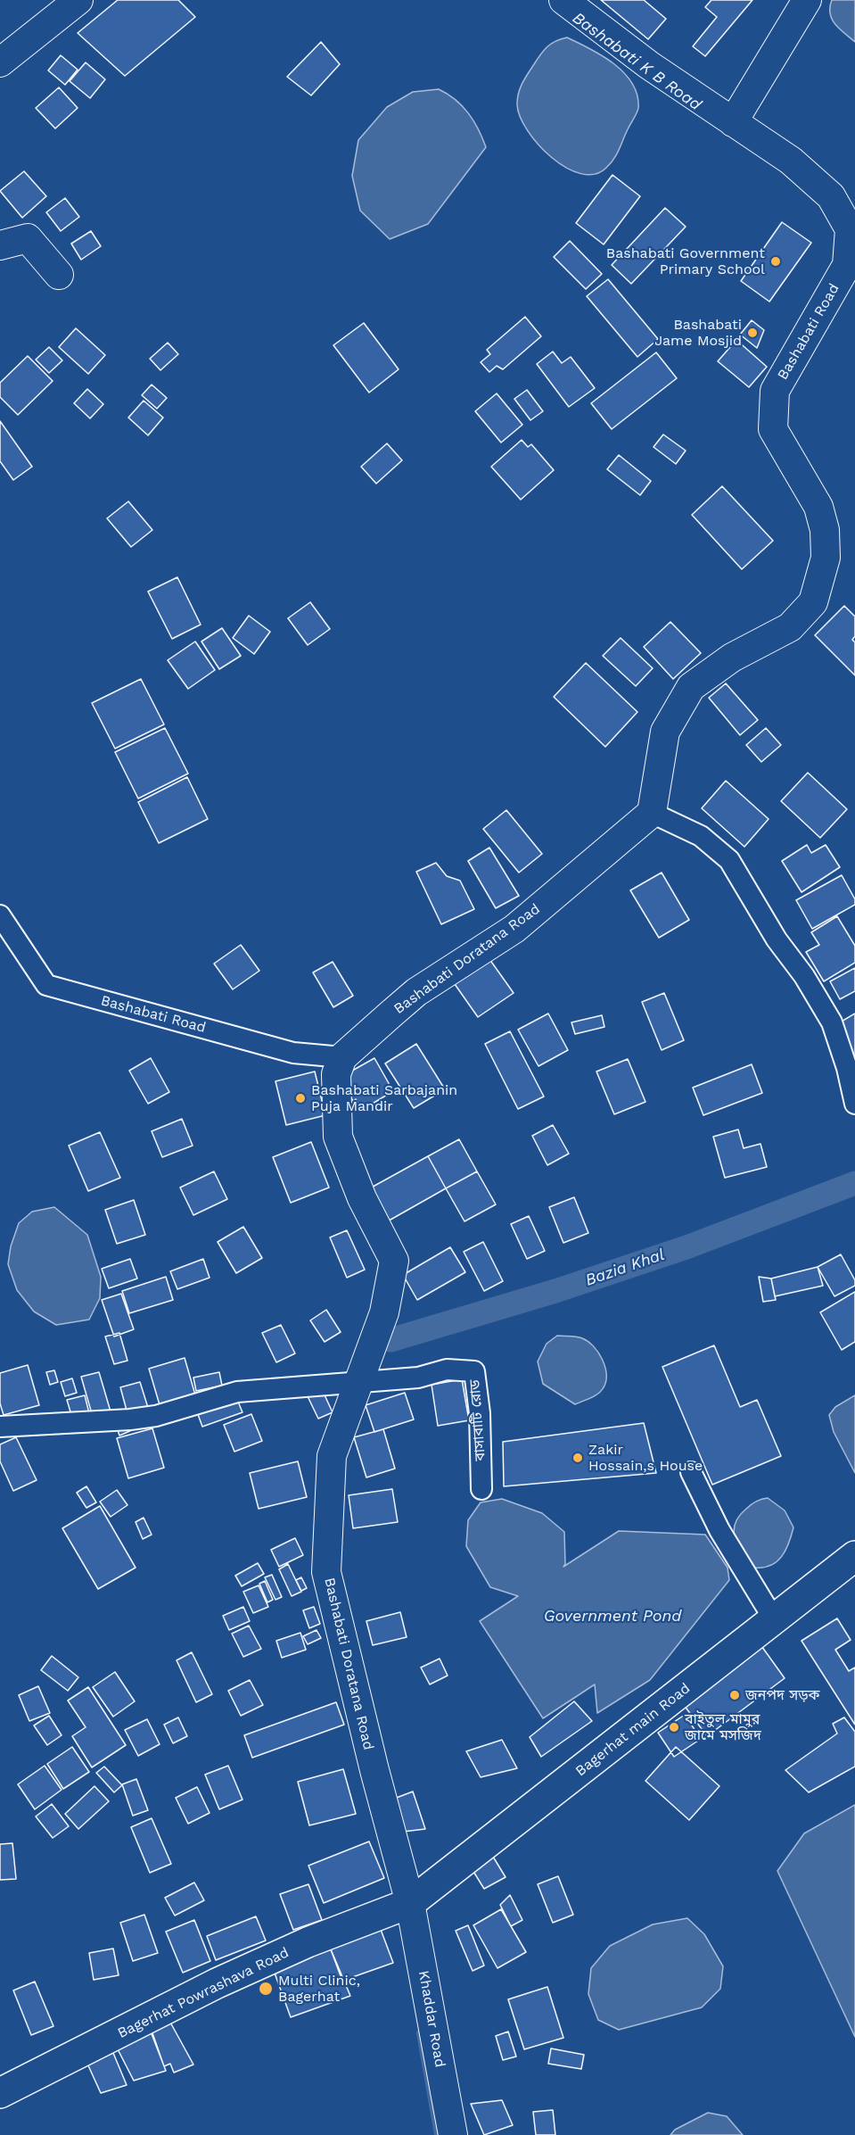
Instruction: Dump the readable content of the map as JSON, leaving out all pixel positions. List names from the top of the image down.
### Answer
{
  "streets": {
    "main road": ["Bagerhat main Road", "Bagerhat Powrashava Road"],
    "street": [
      "Bashabati Road",
      "Bashabati Doratana Road",
      "বাসাবাটি রোড",
      "Khaddar Road"
    ]
  },
  "crossings": [
    ["Bashabati Road", "Bashabati Doratana Road"],
    ["Bashabati Doratana Road", "বাসাবাটি রোড"],
    ["Bashabati Doratana Road", "Bagerhat main Road"],
    ["Bashabati Doratana Road", "Bagerhat Powrashava Road"],
    ["Bashabati Doratana Road", "Khaddar Road"],
    ["Bagerhat main Road", "Bagerhat Powrashava Road"],
    ["Bagerhat main Road", "Khaddar Road"],
    ["Bagerhat Powrashava Road", "Khaddar Road"]
  ],
  "water": ["Bashabati K B Road", "Bazia Khal", "Government Pond"],
  "places": [
    "Bashabati Government Primary School",
    "Bashabati Jame Mosjid",
    "Bashabati Sarbajanin Puja Mandir",
    "Zakir Hossain,s House",
    "জনপদ সড়ক",
    "বাইতুল মামুর জামে মসজিদ",
    "Multi Clinic, Bagerhat"
  ]
}
